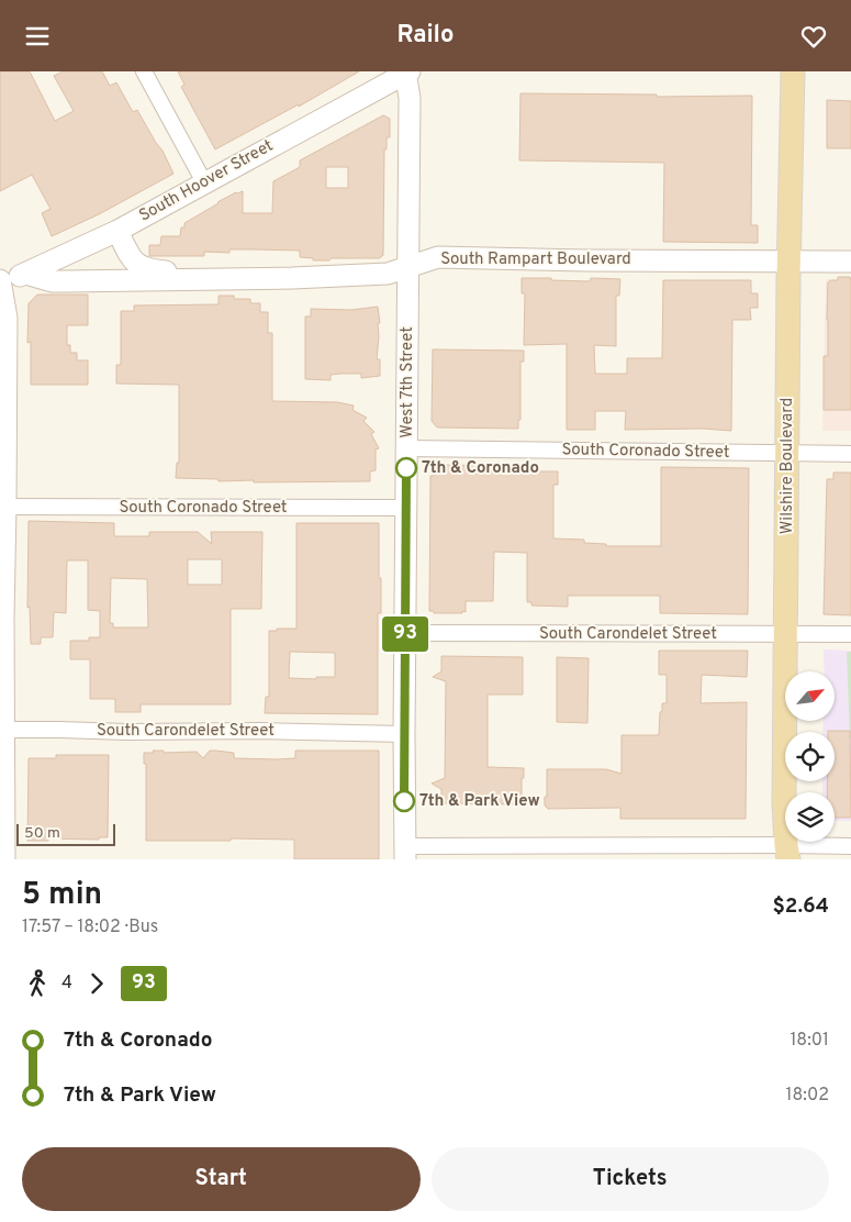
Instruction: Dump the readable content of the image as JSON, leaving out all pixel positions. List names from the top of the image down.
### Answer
{
  "streets": {
    "main road": ["Wilshire Boulevard"],
    "street": [
      "South Hoover Street",
      "South Rampart Boulevard",
      "West 7th Street",
      "South Coronado Street",
      "South Carondelet Street"
    ]
  },
  "crossings": [
    ["South Hoover Street", "South Rampart Boulevard"],
    ["South Hoover Street", "West 7th Street"],
    ["South Rampart Boulevard", "West 7th Street"],
    ["South Rampart Boulevard", "Wilshire Boulevard"],
    ["West 7th Street", "South Coronado Street"],
    ["West 7th Street", "South Carondelet Street"],
    ["South Coronado Street", "Wilshire Boulevard"],
    ["Wilshire Boulevard", "South Carondelet Street"]
  ],
  "places": ["7th & Coronado", "7th & Park View"],
  "lines": ["bus line 93"],
  "scale_bar": "50 m",
  "north": "top right",
  "page": {
    "header": "Railo",
    "on_map": "93",
    "scale": "50 m",
    "heading": ["5 min", "17:57 – 18:02 · Bus", "$2.64"],
    "legs": ["4", "93"],
    "list": [
      {
        "name": "7th & Coronado",
        "value": "18:01"
      },
      {
        "name": "7th & Park View",
        "value": "18:02"
      }
    ],
    "buttons": ["Start", "Tickets"]
  }
}
